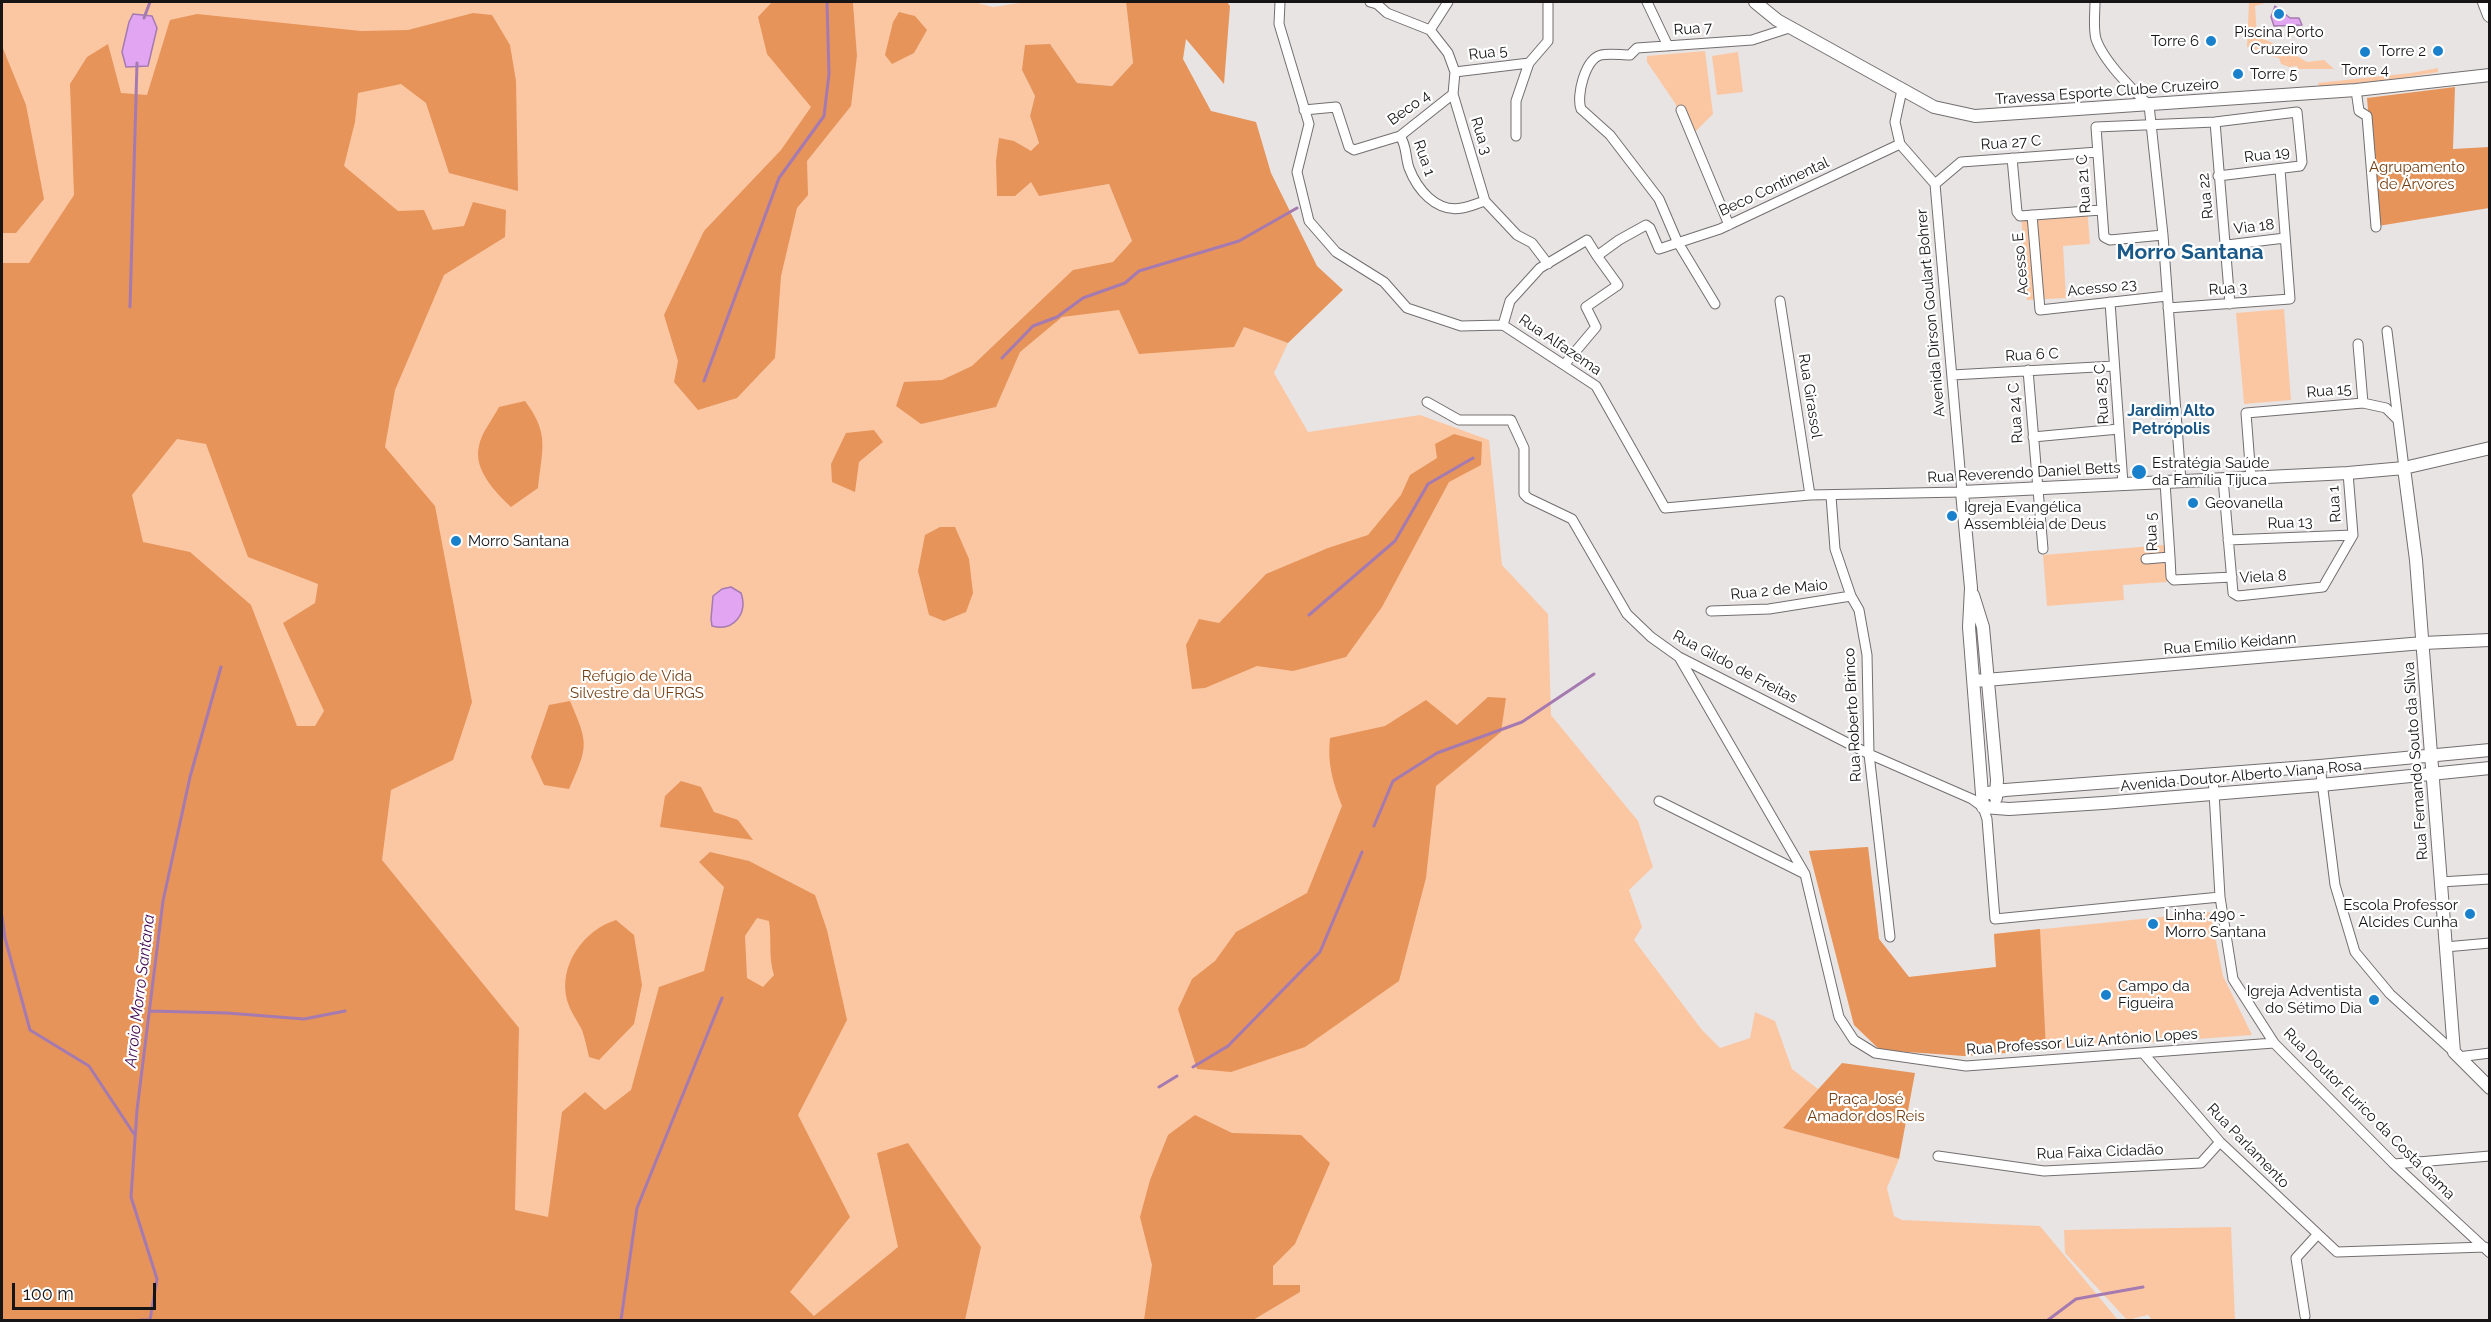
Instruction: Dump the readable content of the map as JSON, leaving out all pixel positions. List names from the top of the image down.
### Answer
{
  "streets": {
    "street": [
      "Rua 7",
      "Rua 5",
      "Travessa Esporte Clube Cruzeiro",
      "Beco 4",
      "Rua 3",
      "Rua 27 C",
      "Rua 19",
      "Rua 1",
      "Rua 21 C",
      "Beco Continental",
      "Rua 22",
      "Via 18",
      "Acesso E",
      "Acesso 23",
      "Avenida Dirson Goulart Bohrer",
      "Rua Alfazema",
      "Rua 6 C",
      "Rua 15",
      "Rua 25 C",
      "Rua Girassol",
      "Rua 24 C",
      "Rua Reverendo Daniel Betts",
      "Rua 13",
      "Viela 8",
      "Rua 2 de Maio",
      "Rua Emílio Keidann",
      "Rua Gildo de Freitas",
      "Rua Roberto Brinco",
      "Rua Fernando Souto da Silva",
      "Avenida Doutor Alberto Viana Rosa",
      "Rua Professor Luiz Antônio Lopes",
      "Rua Doutor Eurico da Costa Gama",
      "Rua Parlamento",
      "Rua Faixa Cidadão"
    ]
  },
  "crossings": [
    ["Rua 7", "Travessa Esporte Clube Cruzeiro"],
    ["Rua 7", "Beco Continental"],
    ["Rua 5", "Rua 3"],
    ["Rua 5", "Rua Reverendo Daniel Betts"],
    ["Beco 4", "Rua 3"],
    ["Beco 4", "Rua 1"],
    ["Beco 4", "Rua Alfazema"],
    ["Rua 3", "Rua 1"],
    ["Rua 3", "Rua 22"],
    ["Rua 3", "Via 18"],
    ["Rua 27 C", "Rua 21 C"],
    ["Rua 27 C", "Avenida Dirson Goulart Bohrer"],
    ["Rua 19", "Rua 22"],
    ["Rua 1", "Rua Reverendo Daniel Betts"],
    ["Rua 1", "Rua 13"],
    ["Rua 1", "Viela 8"],
    ["Rua 22", "Via 18"],
    ["Acesso E", "Acesso 23"],
    ["Acesso 23", "Rua 25 C"],
    ["Avenida Dirson Goulart Bohrer", "Rua 6 C"],
    ["Avenida Dirson Goulart Bohrer", "Rua Reverendo Daniel Betts"],
    ["Rua Alfazema", "Rua Reverendo Daniel Betts"],
    ["Rua 6 C", "Rua 25 C"],
    ["Rua 6 C", "Rua 24 C"],
    ["Rua 15", "Rua Reverendo Daniel Betts"],
    ["Rua 25 C", "Rua Reverendo Daniel Betts"],
    ["Rua Girassol", "Rua Reverendo Daniel Betts"],
    ["Rua 24 C", "Rua Reverendo Daniel Betts"],
    ["Rua Reverendo Daniel Betts", "Viela 8"],
    ["Rua Reverendo Daniel Betts", "Rua Roberto Brinco"],
    ["Rua Reverendo Daniel Betts", "Rua Fernando Souto da Silva"],
    ["Rua 13", "Viela 8"],
    ["Rua 2 de Maio", "Rua Roberto Brinco"],
    ["Rua Emílio Keidann", "Rua Fernando Souto da Silva"],
    ["Rua Gildo de Freitas", "Rua Roberto Brinco"],
    ["Rua Gildo de Freitas", "Avenida Doutor Alberto Viana Rosa"],
    ["Rua Gildo de Freitas", "Rua Professor Luiz Antônio Lopes"],
    ["Rua Fernando Souto da Silva", "Avenida Doutor Alberto Viana Rosa"],
    ["Avenida Doutor Alberto Viana Rosa", "Rua Doutor Eurico da Costa Gama"],
    ["Rua Professor Luiz Antônio Lopes", "Rua Doutor Eurico da Costa Gama"],
    ["Rua Professor Luiz Antônio Lopes", "Rua Parlamento"],
    ["Rua Doutor Eurico da Costa Gama", "Rua Parlamento"],
    ["Rua Parlamento", "Rua Faixa Cidadão"]
  ],
  "districts": ["Morro Santana", "Jardim Alto Petrópolis"],
  "water": ["Arroio Morro Santana"],
  "parks": ["Agrupamento de Árvores", "Refúgio de Vida Silvestre da UFRGS", "Praça José Amador dos Reis"],
  "places": [
    "Piscina Porto Cruzeiro",
    "Torre 6",
    "Torre 2",
    "Torre 4",
    "Torre 5",
    "Estratégia Saúde da Família Tijuca",
    "Geovanella",
    "Igreja Evangélica Assembléia de Deus",
    "Morro Santana",
    "Escola Professor Alcides Cunha",
    "Linha: 490 - Morro Santana",
    "Campo da Figueira",
    "Igreja Adventista do Sétimo Dia"
  ],
  "scale_bar": "100 m"
}
